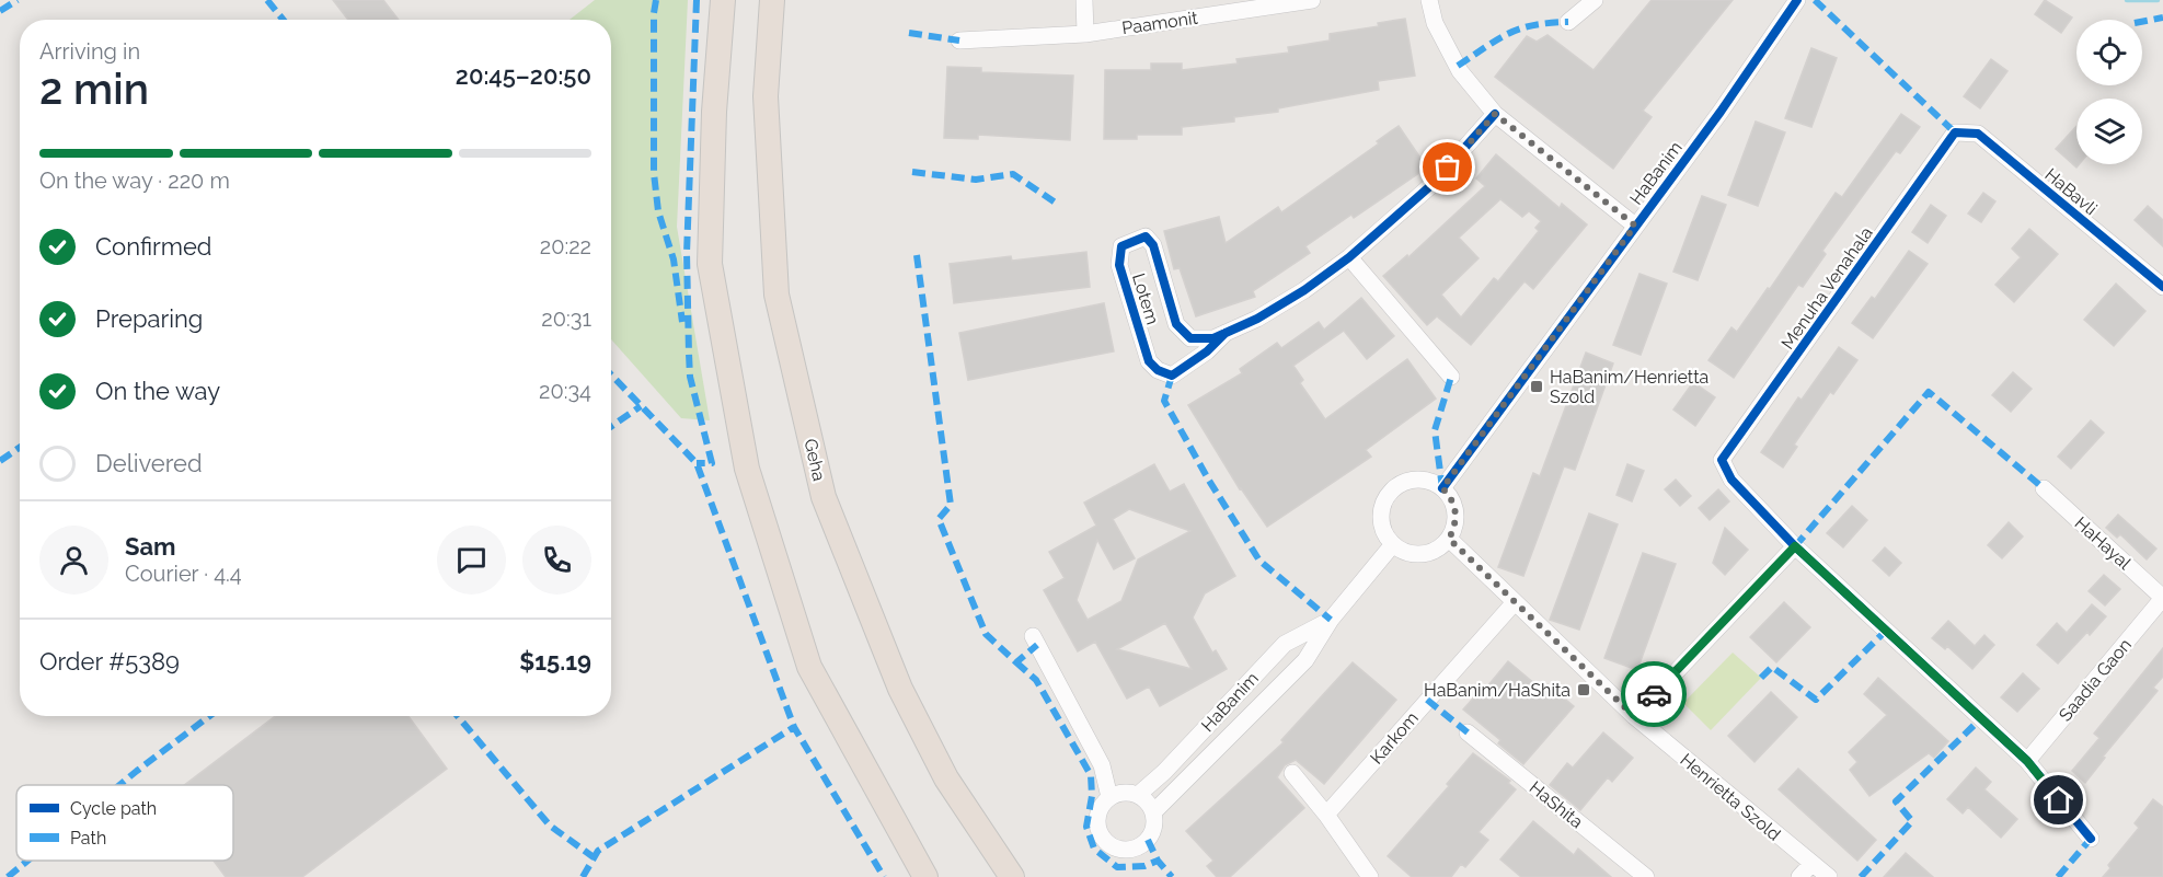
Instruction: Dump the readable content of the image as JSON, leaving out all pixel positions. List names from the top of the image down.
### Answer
{
  "streets": {
    "highway": ["Geha"],
    "street": [
      "Paamonit",
      "HaBanim",
      "HaBavli",
      "Menuha Venahala",
      "Lotem",
      "HaHayal",
      "Saadia Gaon",
      "Karkom",
      "Henrietta Szold",
      "HaShita"
    ]
  },
  "crossings": [
    ["HaBavli", "Menuha Venahala"],
    ["HaHayal", "Saadia Gaon"]
  ],
  "places": {
    "transit": ["HaBanim/Henrietta Szold", "HaBanim/HaShita"]
  },
  "legend": ["Cycle path", "Path"],
  "page": {
    "heading": ["2 min", "Arriving in", "20:45–20:50"],
    "panel": [
      "Sam",
      "Courier · 4.4",
      "Order #5389",
      "$15.19"
    ],
    "bar": "On the way · 220 m",
    "list": [
      ["Confirmed", "20:22"],
      ["Preparing", "20:31"],
      ["On the way", "20:34"],
      "Delivered"
    ]
  }
}
